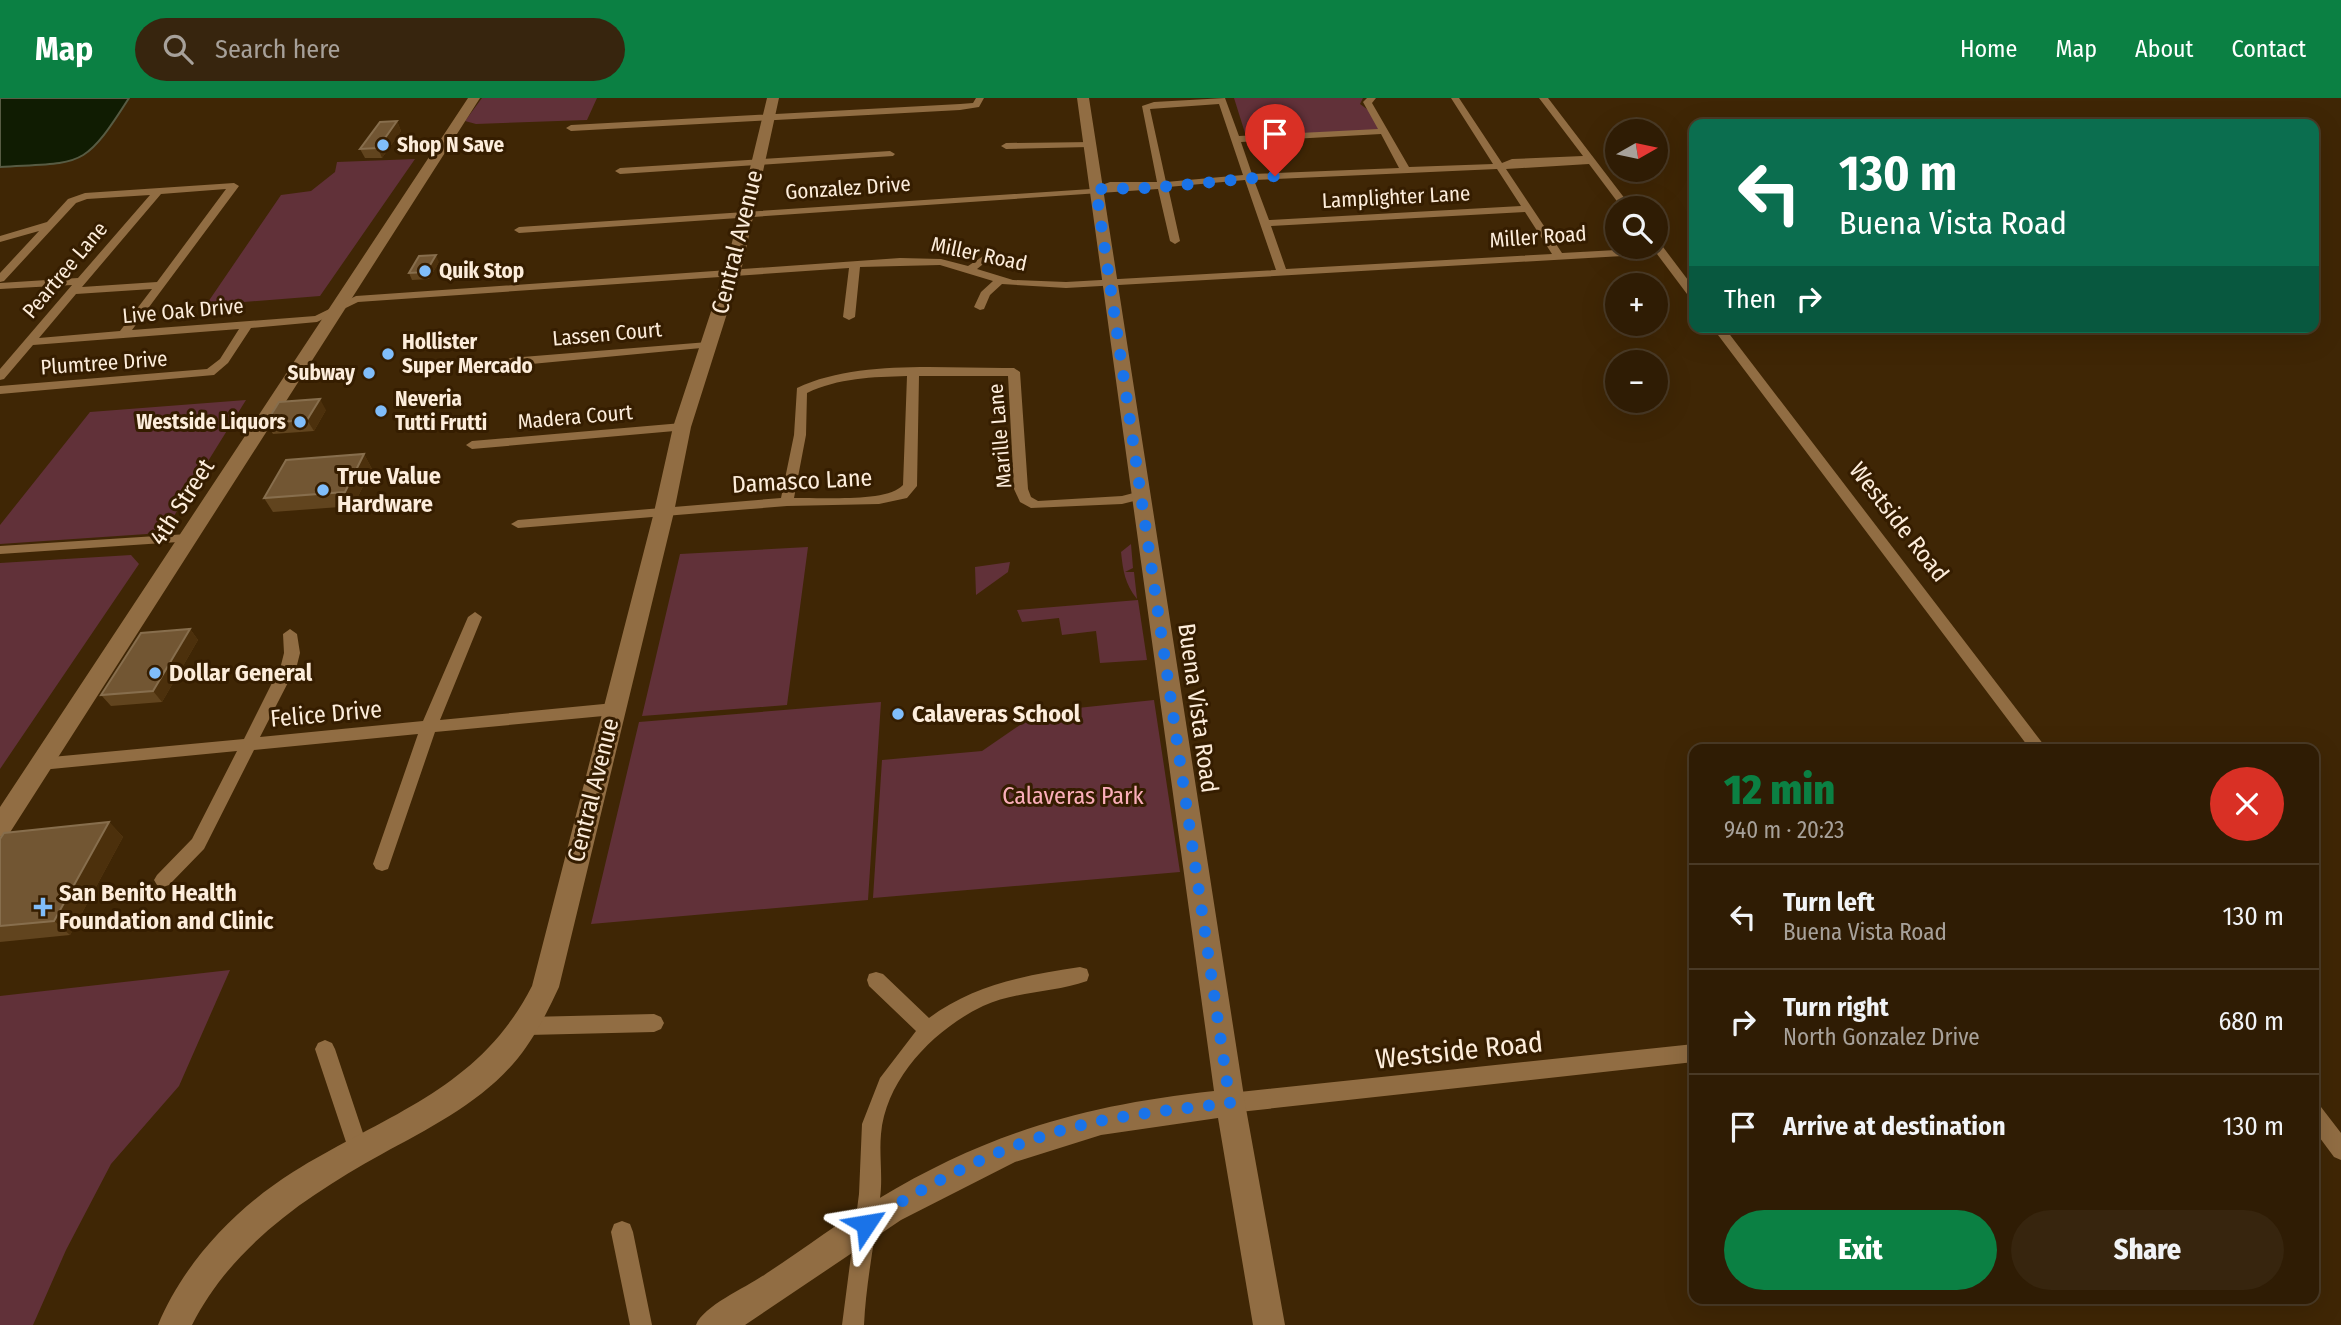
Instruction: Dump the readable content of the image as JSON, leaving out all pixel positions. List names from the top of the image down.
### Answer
{
  "streets": {
    "street": [
      "Gonzalez Drive",
      "Lamplighter Lane",
      "Miller Road",
      "Central Avenue",
      "Peartree Lane",
      "Live Oak Drive",
      "Lassen Court",
      "Plumtree Drive",
      "Madera Court",
      "Marille Lane",
      "Damasco Lane",
      "4th Street",
      "Westside Road",
      "Buena Vista Road",
      "Felice Drive"
    ]
  },
  "crossings": [
    ["Gonzalez Drive", "Central Avenue"],
    ["Gonzalez Drive", "Buena Vista Road"],
    ["Miller Road", "Central Avenue"],
    ["Miller Road", "Live Oak Drive"],
    ["Miller Road", "4th Street"],
    ["Miller Road", "Buena Vista Road"],
    ["Central Avenue", "Lassen Court"],
    ["Central Avenue", "Madera Court"],
    ["Central Avenue", "Damasco Lane"],
    ["Central Avenue", "Felice Drive"],
    ["Peartree Lane", "Live Oak Drive"],
    ["Live Oak Drive", "Plumtree Drive"],
    ["Live Oak Drive", "4th Street"],
    ["Marille Lane", "Damasco Lane"],
    ["Marille Lane", "Buena Vista Road"],
    ["4th Street", "Felice Drive"],
    ["Westside Road", "Buena Vista Road"]
  ],
  "parks": ["Calaveras Park"],
  "places": {
    "other": [
      "Shop N Save",
      "Quik Stop",
      "Hollister Super Mercado",
      "Subway",
      "Neveria Tutti Frutti",
      "Westside Liquors",
      "True Value Hardware",
      "Dollar General",
      "Calaveras School"
    ],
    "health": ["San Benito Health Foundation and Clinic"]
  },
  "north": "right",
  "page": {
    "header": "Map",
    "search": "Search here",
    "nav": [
      "Home",
      "Map",
      "About",
      "Contact"
    ],
    "map_buttons": ["+", "−"],
    "turn": ["130 m", "Buena Vista Road"],
    "then": "Then",
    "heading": ["12 min", "940 m · 20:23"],
    "list": [
      {
        "name": "Turn left",
        "note": "Buena Vista Road",
        "value": "130 m"
      },
      {
        "name": "Turn right",
        "note": "North Gonzalez Drive",
        "value": "680 m"
      },
      {
        "name": "Arrive at destination",
        "value": "130 m"
      }
    ],
    "buttons": ["Exit", "Share"]
  }
}
